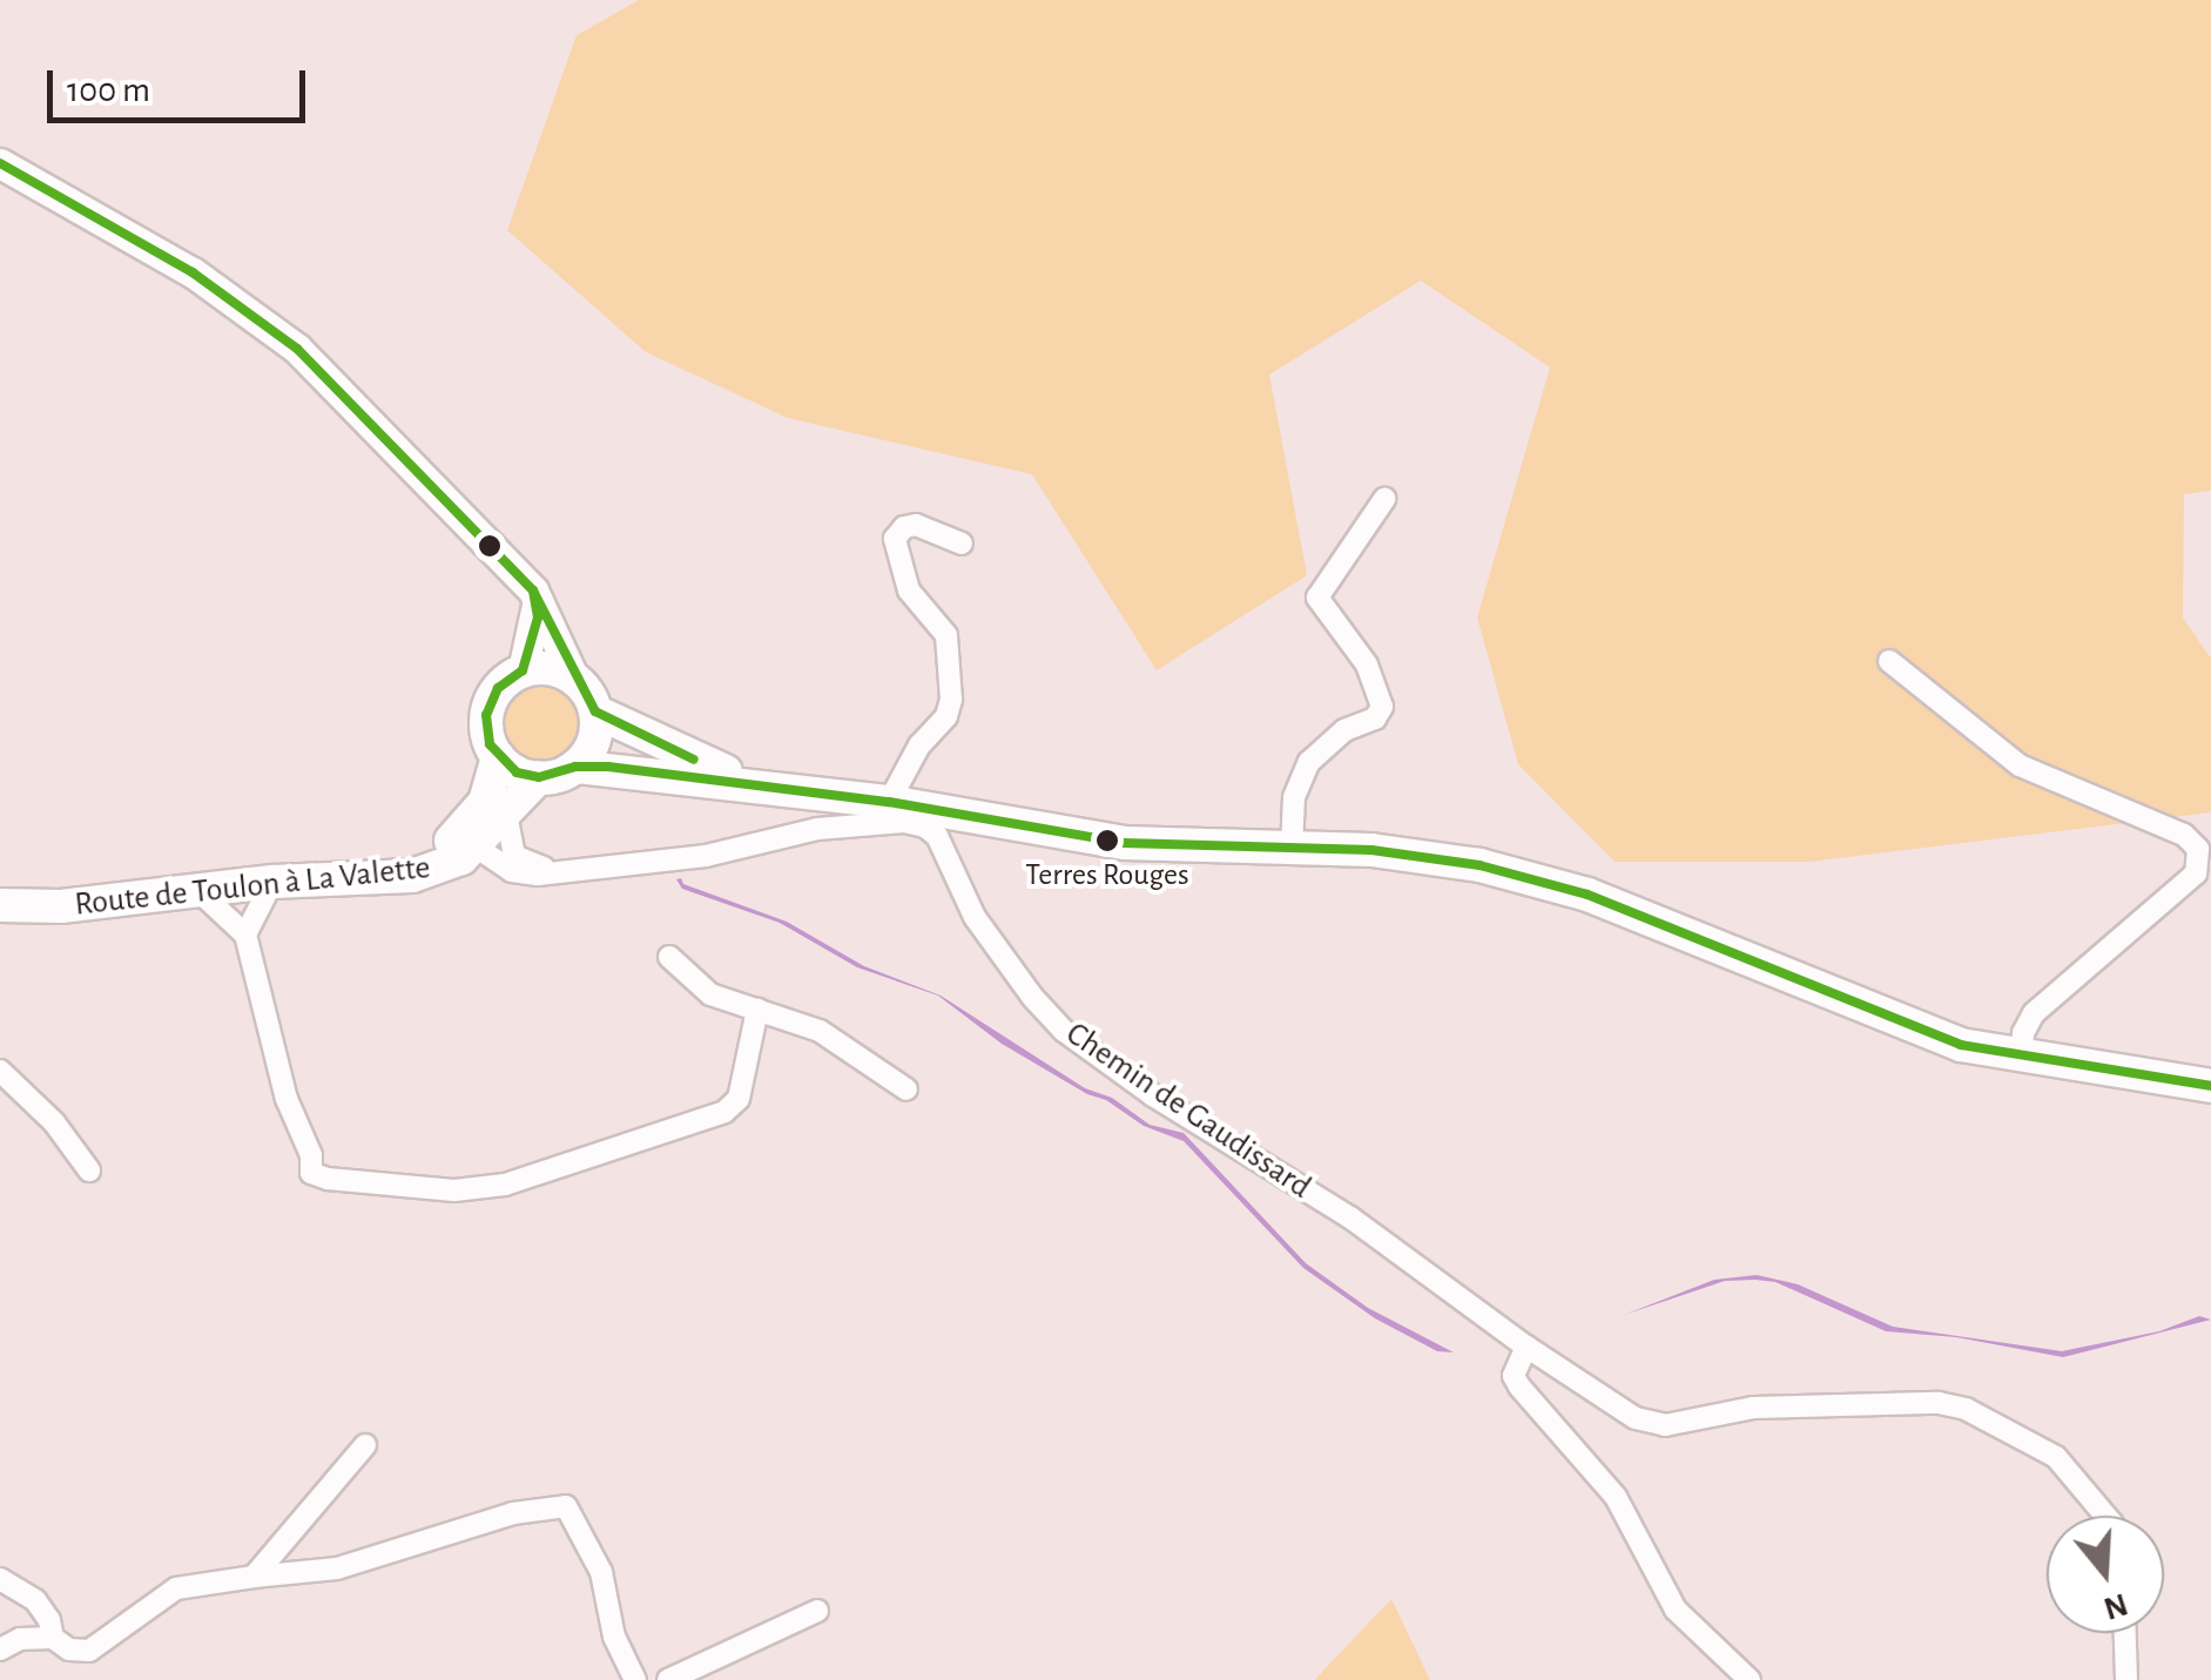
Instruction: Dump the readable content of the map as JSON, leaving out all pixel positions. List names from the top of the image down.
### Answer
{
  "streets": {
    "main road": ["Route de Toulon à La Valette"],
    "street": ["Chemin de Gaudissard"]
  },
  "places": ["Terres Rouges"],
  "scale_bar": "100 m",
  "north": "bottom"
}
